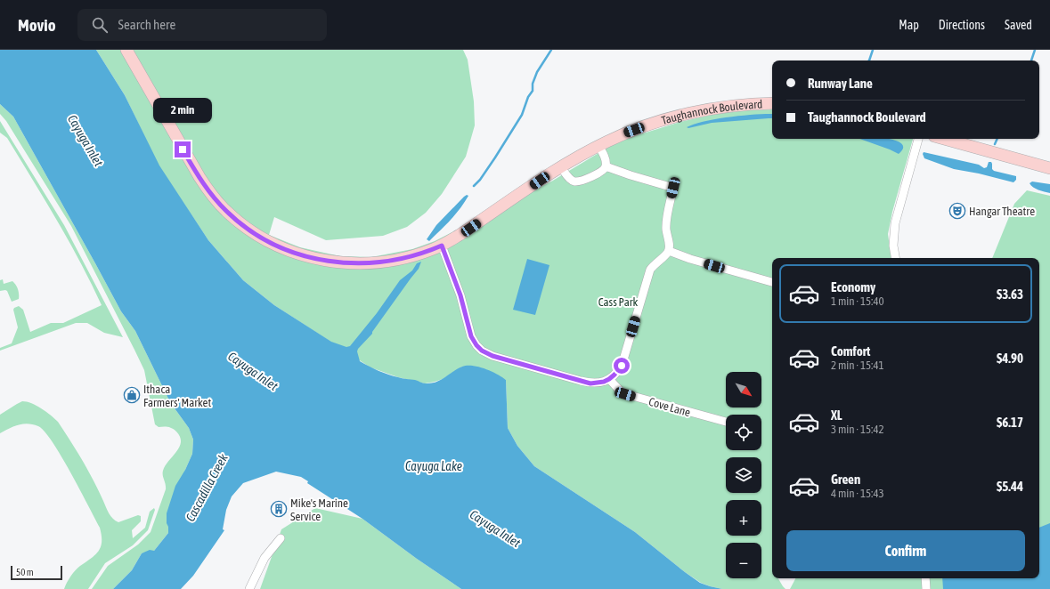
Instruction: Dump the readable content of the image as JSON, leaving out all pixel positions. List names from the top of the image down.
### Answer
{
  "streets": {
    "main road": ["Taughannock Boulevard"],
    "street": ["Cove Lane"]
  },
  "water": ["Cayuga Inlet", "Cayuga Lake", "Cascadilla Creek"],
  "parks": ["Cass Park"],
  "places": {
    "theatre": ["Hangar Theatre"],
    "shop": ["Ithaca Farmers' Market"],
    "building": ["Mike's Marine Service"]
  },
  "scale_bar": "50 m",
  "north": "bottom right",
  "page": {
    "header": "Movio",
    "search": "Search here",
    "nav": ["Map", "Directions", "Saved"],
    "banner": ["Runway Lane", "Taughannock Boulevard"],
    "bubble": "2 min",
    "list": [
      {
        "name": "Economy",
        "note": "1 min · 15:40",
        "value": "$3.63"
      },
      {
        "name": "Comfort",
        "note": "2 min · 15:41",
        "value": "$4.90"
      },
      {
        "name": "XL",
        "note": "3 min · 15:42",
        "value": "$6.17"
      },
      {
        "name": "Green",
        "note": "4 min · 15:43",
        "value": "$5.44"
      }
    ],
    "map_buttons": ["+", "−"],
    "buttons": "Confirm",
    "scale": "50 m"
  }
}
